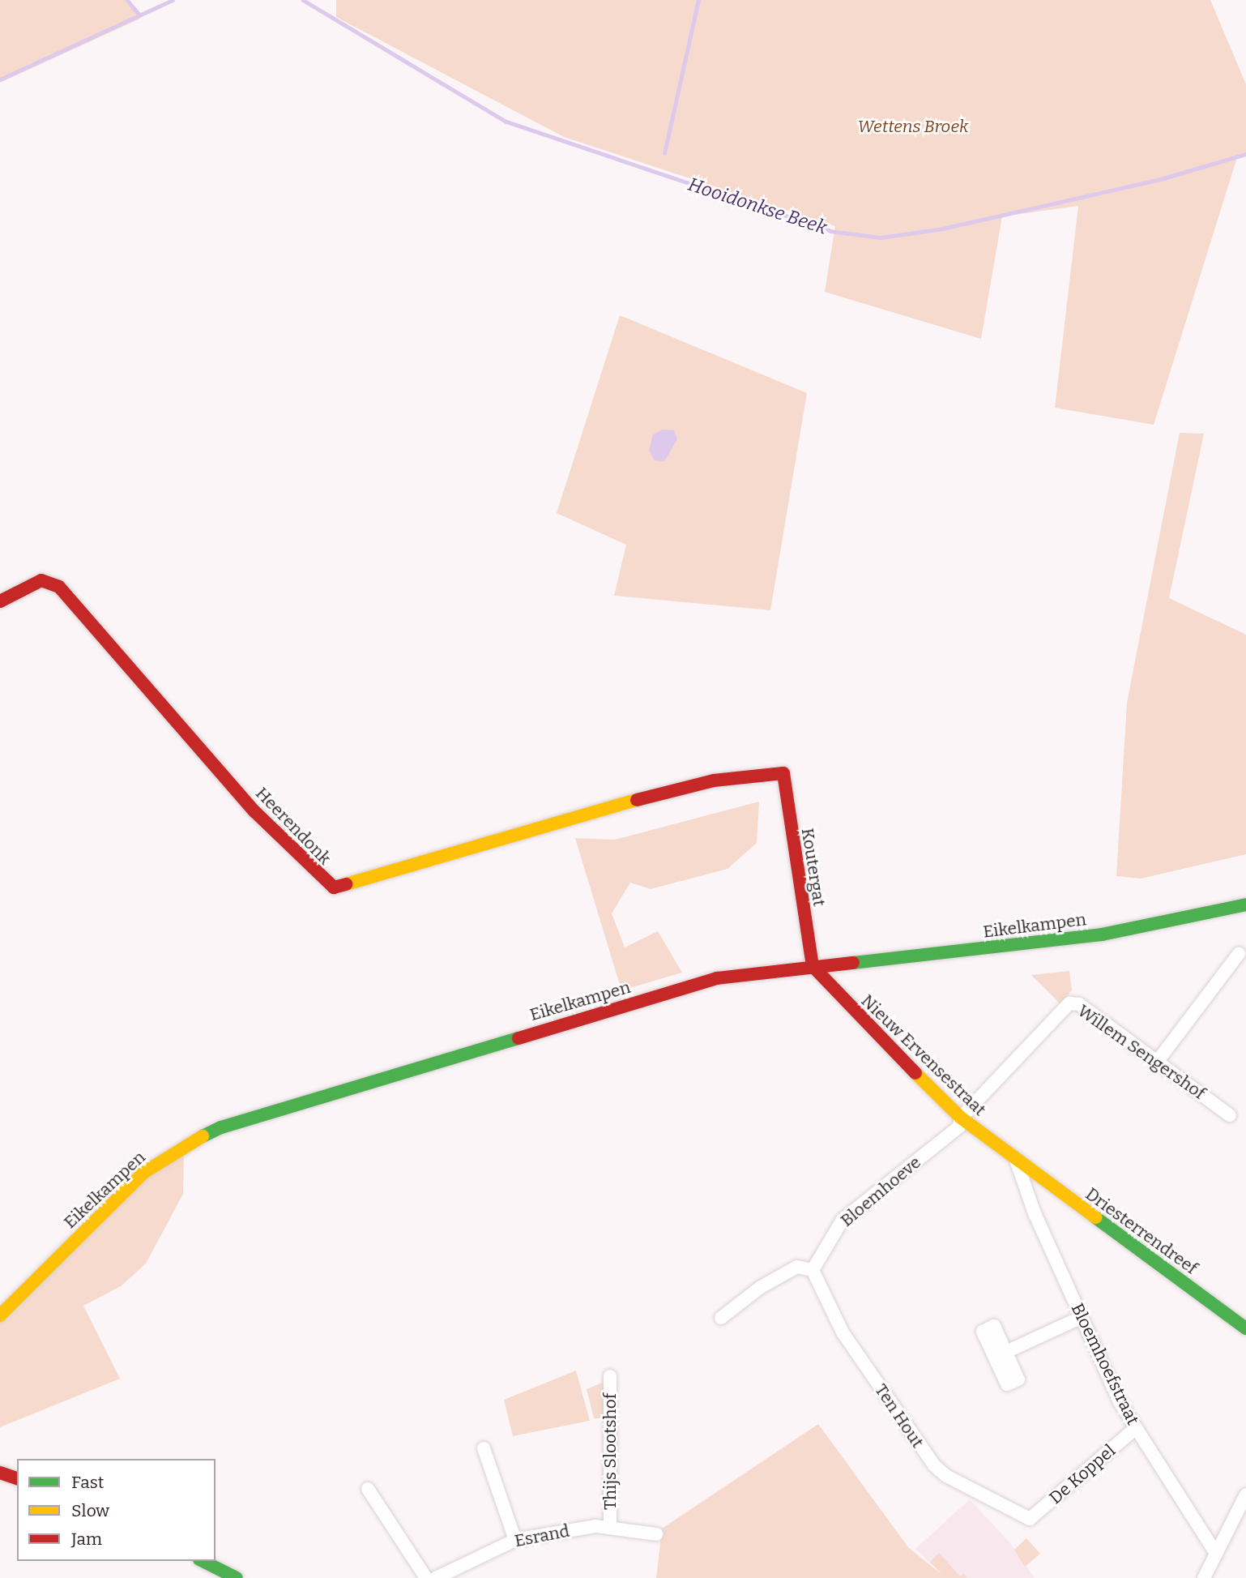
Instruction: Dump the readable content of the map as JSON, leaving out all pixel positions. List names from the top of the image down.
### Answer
{
  "streets": {
    "street": [
      "Heerendonk",
      "Koutergat",
      "Eikelkampen",
      "Willem Sengershof",
      "Nieuw Ervensestraat",
      "Bloemhoeve",
      "Driesterrendreef",
      "Bloemhoefstraat",
      "Ten Hout",
      "Thijs Slootshof",
      "De Koppel",
      "Esrand"
    ]
  },
  "crossings": [
    ["Heerendonk", "Koutergat"],
    ["Koutergat", "Eikelkampen"],
    ["Koutergat", "Nieuw Ervensestraat"],
    ["Eikelkampen", "Nieuw Ervensestraat"],
    ["Willem Sengershof", "Nieuw Ervensestraat"],
    ["Willem Sengershof", "Bloemhoeve"],
    ["Nieuw Ervensestraat", "Bloemhoeve"],
    ["Nieuw Ervensestraat", "Driesterrendreef"],
    ["Nieuw Ervensestraat", "Bloemhoefstraat"],
    ["Bloemhoeve", "Ten Hout"],
    ["Driesterrendreef", "Bloemhoefstraat"],
    ["Bloemhoefstraat", "De Koppel"],
    ["Ten Hout", "De Koppel"],
    ["Thijs Slootshof", "Esrand"]
  ],
  "water": ["Hooidonkse Beek"],
  "parks": ["Wettens Broek"],
  "legend": ["Fast", "Slow", "Jam"]
}
